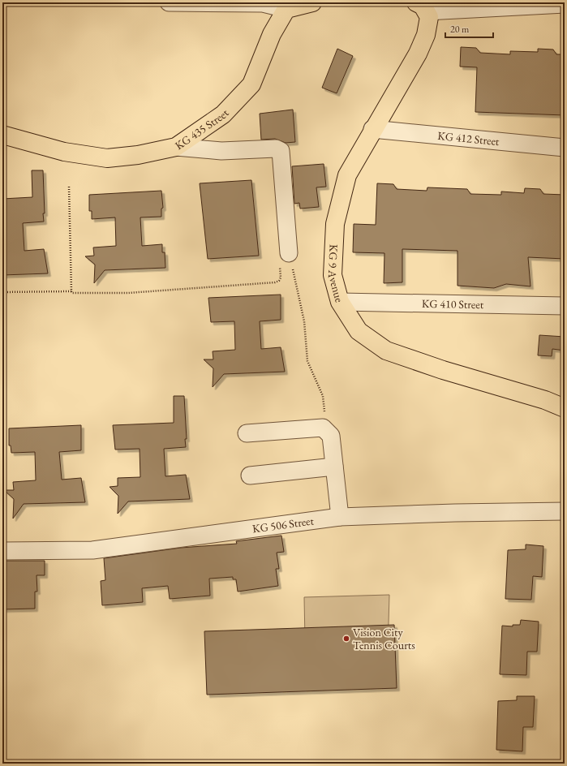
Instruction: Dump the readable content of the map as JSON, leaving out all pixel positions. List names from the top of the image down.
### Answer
{
  "streets": {
    "main road": ["KG 435 Street", "KG 9 Avenue"],
    "street": ["KG 412 Street", "KG 410 Street", "KG 506 Street"]
  },
  "crossings": [
    ["KG 412 Street", "KG 9 Avenue"],
    ["KG 9 Avenue", "KG 410 Street"]
  ],
  "places": ["Vision City Tennis Courts"],
  "scale_bar": "20 m"
}
